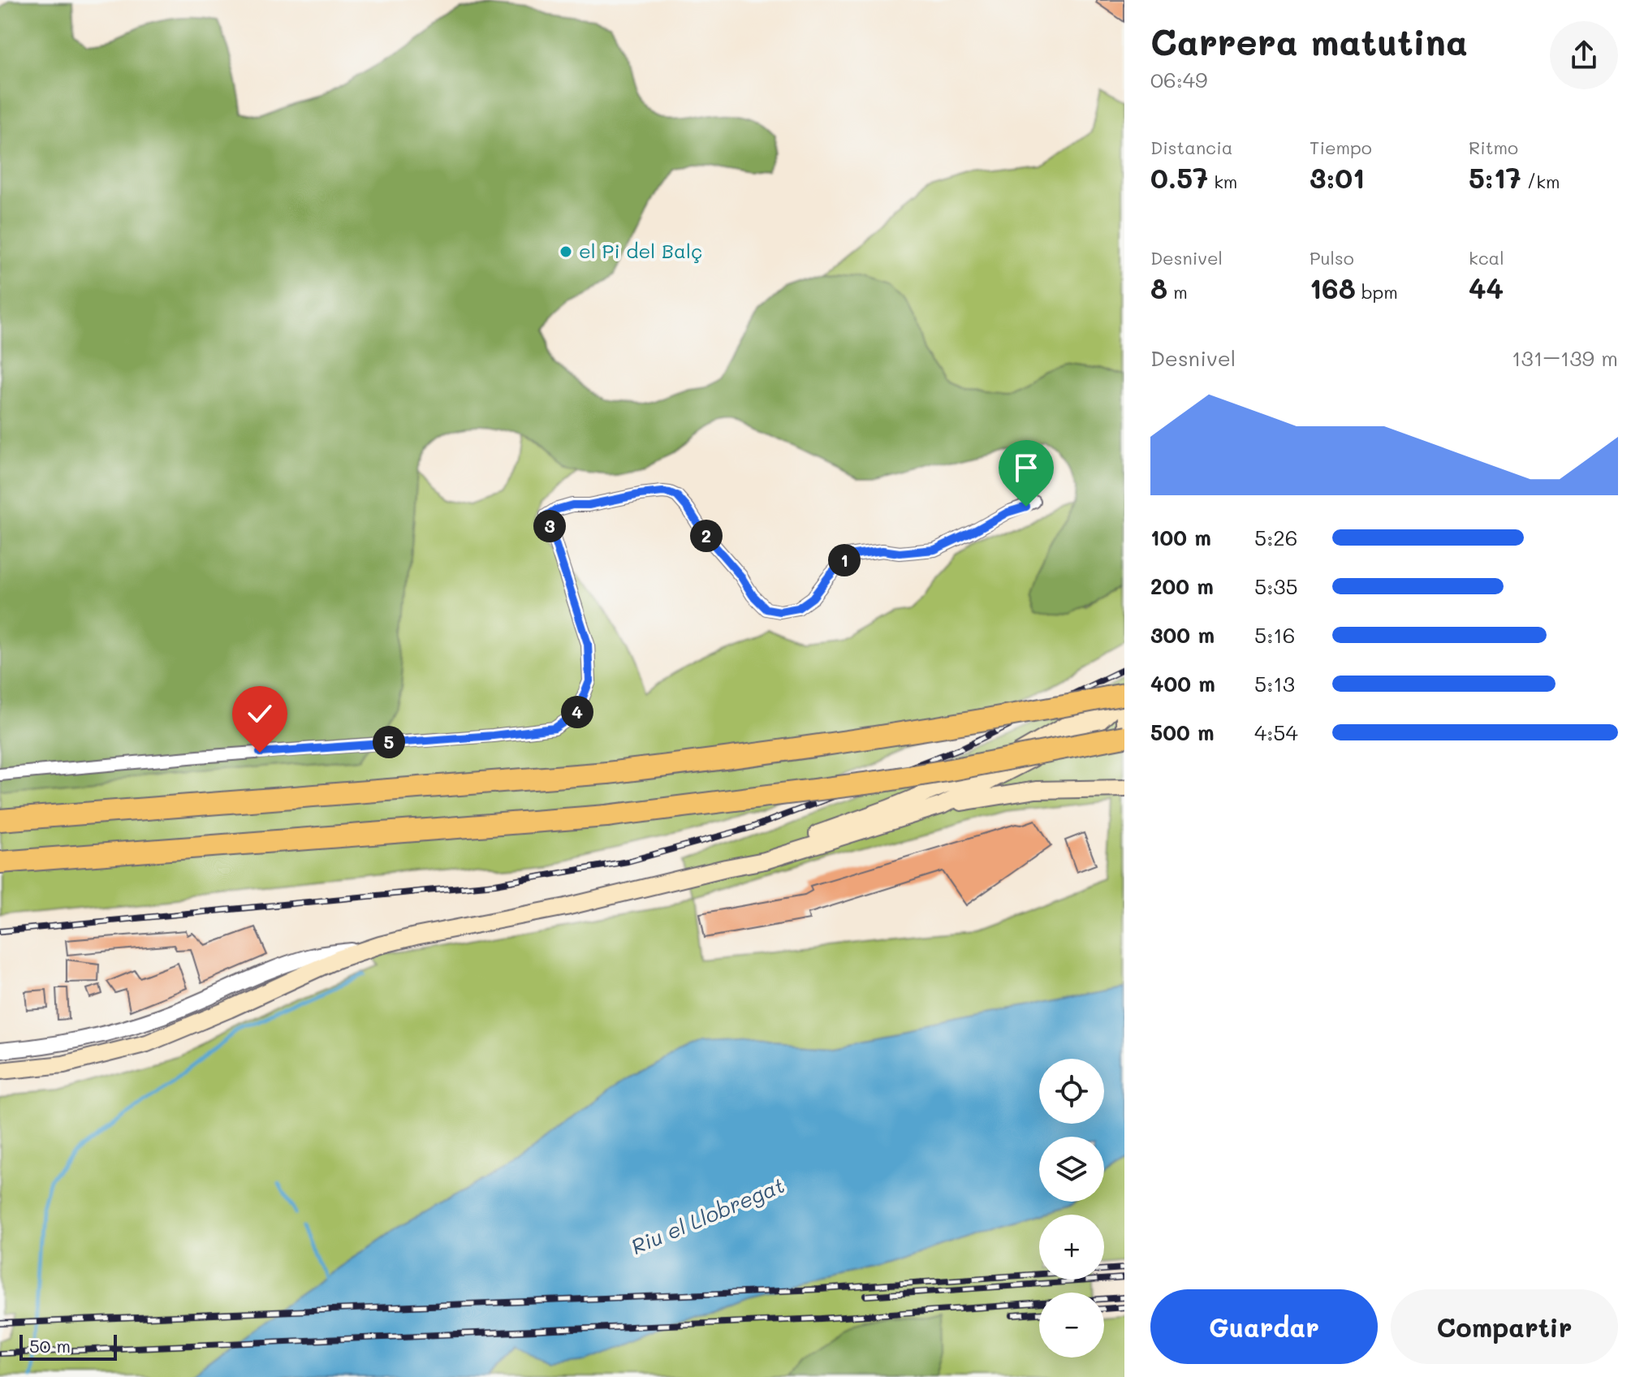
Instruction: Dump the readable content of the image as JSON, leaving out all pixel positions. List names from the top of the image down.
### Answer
{
  "water": ["Riu el Llobregat"],
  "places": ["el Pi del Balç"],
  "scale_bar": "50 m",
  "page": {
    "heading": ["Carrera matutina", "06:49"],
    "stats": [
      ["Distancia", "0.57 km"],
      ["Tiempo", "3:01"],
      ["Ritmo", "5:17 /km"],
      ["Desnivel", "8 m"],
      ["Pulso", "168 bpm"],
      ["kcal", "44"]
    ],
    "chart": ["Desnivel", "131–139 m"],
    "pins": [
      "3",
      "2",
      "1",
      "4",
      "5"
    ],
    "list": [
      {
        "name": "100 m",
        "note": "5:26"
      },
      {
        "name": "200 m",
        "note": "5:35"
      },
      {
        "name": "300 m",
        "note": "5:16"
      },
      {
        "name": "400 m",
        "note": "5:13"
      },
      {
        "name": "500 m",
        "note": "4:54"
      }
    ],
    "map_buttons": ["+", "−"],
    "buttons": ["Guardar", "Compartir"],
    "scale": "50 m"
  }
}
